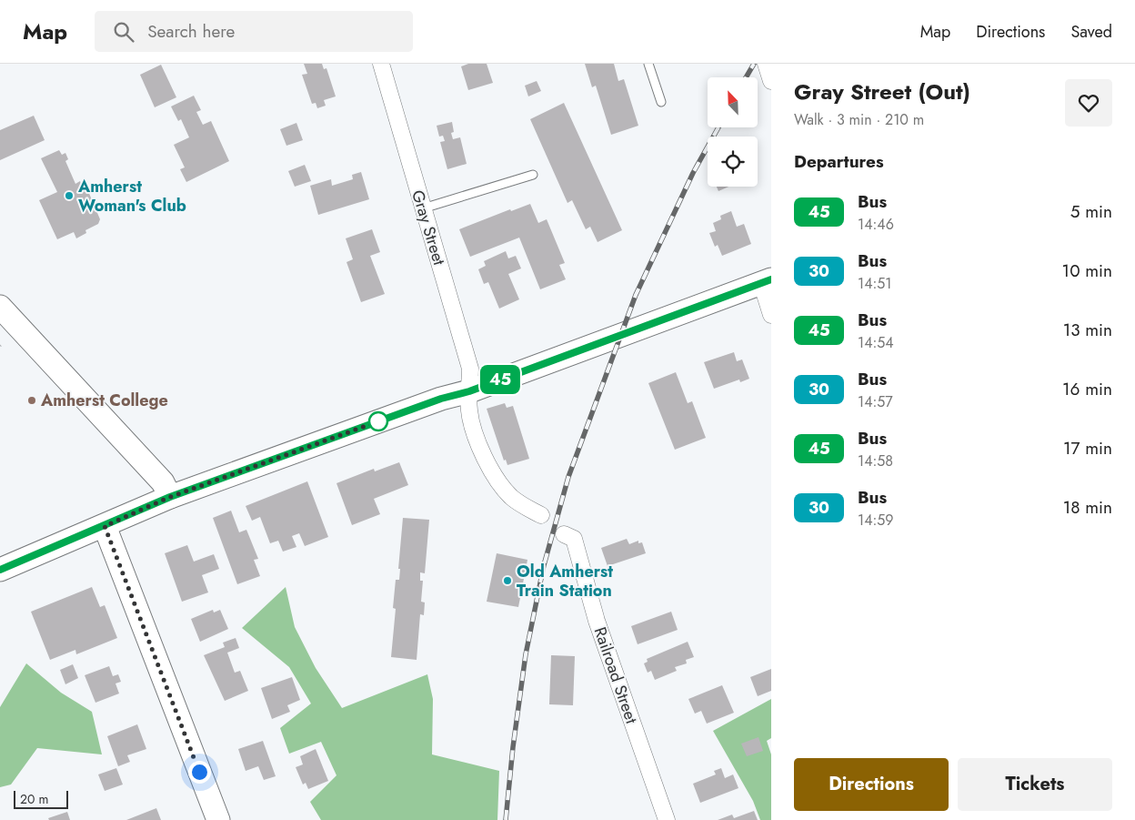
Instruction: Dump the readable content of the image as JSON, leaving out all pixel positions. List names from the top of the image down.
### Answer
{
  "streets": {
    "street": ["Gray Street", "Railroad Street"]
  },
  "places": ["Amherst Woman's Club", "Amherst College", "Old Amherst Train Station"],
  "lines": ["bus line 45"],
  "scale_bar": "20 m",
  "north": "top left",
  "page": {
    "header": "Map",
    "search": "Search here",
    "nav": ["Map", "Directions", "Saved"],
    "on_map": "45",
    "heading": [
      ["Gray Street (Out)", "Walk · 3 min · 210 m"],
      "Departures"
    ],
    "list": [
      {
        "mark": "45",
        "name": "Bus",
        "note": "14:46",
        "value": "5 min"
      },
      {
        "mark": "30",
        "name": "Bus",
        "note": "14:51",
        "value": "10 min"
      },
      {
        "mark": "45",
        "name": "Bus",
        "note": "14:54",
        "value": "13 min"
      },
      {
        "mark": "30",
        "name": "Bus",
        "note": "14:57",
        "value": "16 min"
      },
      {
        "mark": "45",
        "name": "Bus",
        "note": "14:58",
        "value": "17 min"
      },
      {
        "mark": "30",
        "name": "Bus",
        "note": "14:59",
        "value": "18 min"
      }
    ],
    "buttons": ["Directions", "Tickets"],
    "scale": "20 m"
  }
}
